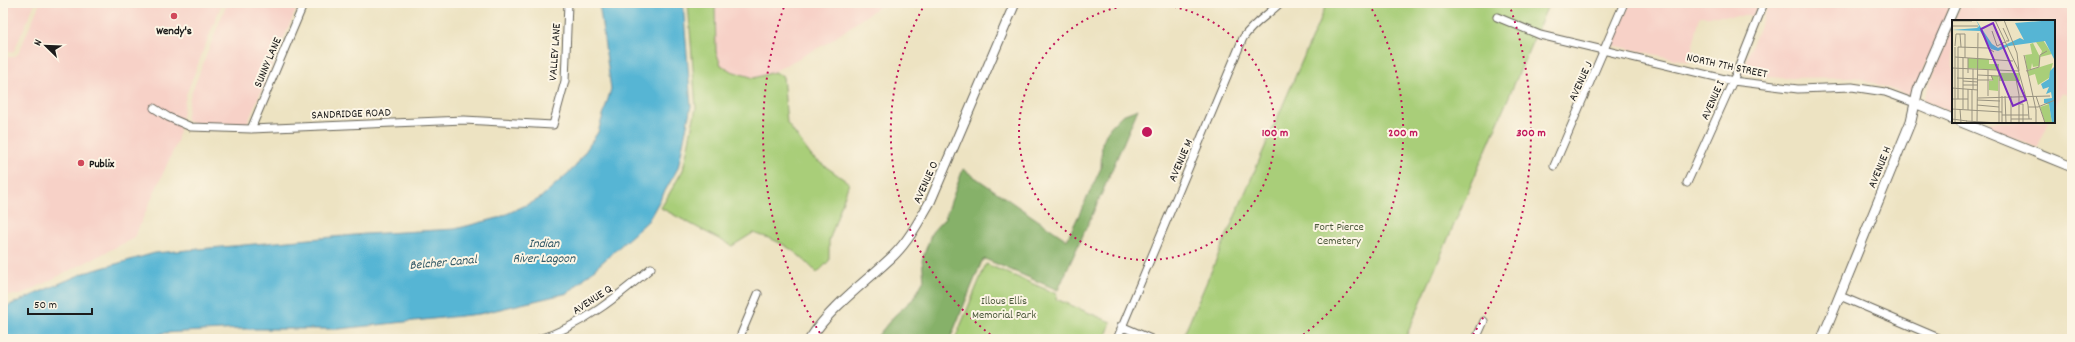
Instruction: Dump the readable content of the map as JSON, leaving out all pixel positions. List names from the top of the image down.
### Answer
{
  "streets": {
    "street": [
      "VALLEY LANE",
      "SUNNY LANE",
      "NORTH 7TH STREET",
      "AVENUE J",
      "AVENUE I",
      "SANDRIDGE ROAD",
      "AVENUE M",
      "AVENUE H",
      "AVENUE O",
      "AVENUE Q"
    ]
  },
  "crossings": [
    ["VALLEY LANE", "SANDRIDGE ROAD"],
    ["SUNNY LANE", "SANDRIDGE ROAD"],
    ["NORTH 7TH STREET", "AVENUE J"],
    ["NORTH 7TH STREET", "AVENUE I"],
    ["NORTH 7TH STREET", "AVENUE H"]
  ],
  "water": ["Indian River Lagoon", "Belcher Canal"],
  "parks": ["Fort Pierce Cemetery", "Illous Ellis Memorial Park"],
  "places": ["Wendy's", "Publix"],
  "scale_bar": "50 m",
  "north": "top left",
  "rings": ["100 m", "200 m", "300 m"]
}
